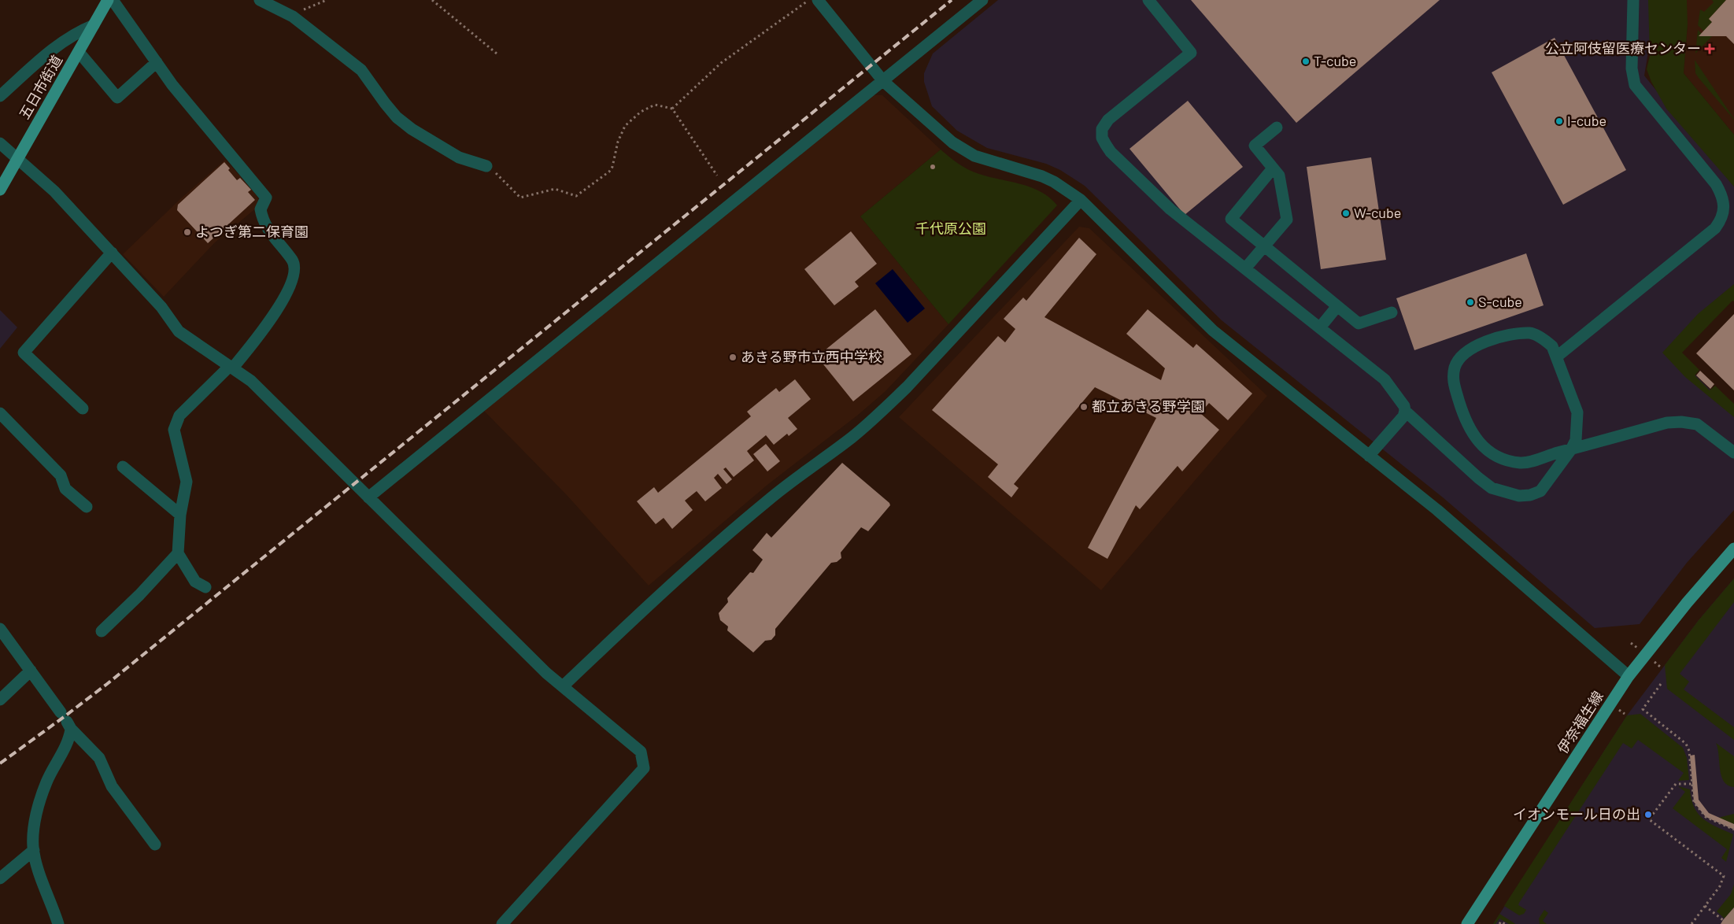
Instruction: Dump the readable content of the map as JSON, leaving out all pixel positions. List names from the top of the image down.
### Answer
{
  "streets": {
    "main road": ["五日市街道", "伊奈福生線"]
  },
  "parks": ["千代原公園"],
  "places": {
    "health": ["公立阿伎留医療センター"],
    "other": [
      "T-cube",
      "I-cube",
      "W-cube",
      "よつぎ第二保育園",
      "S-cube",
      "あきる野市立西中学校",
      "都立あきる野学園",
      "イオンモール日の出"
    ]
  }
}
